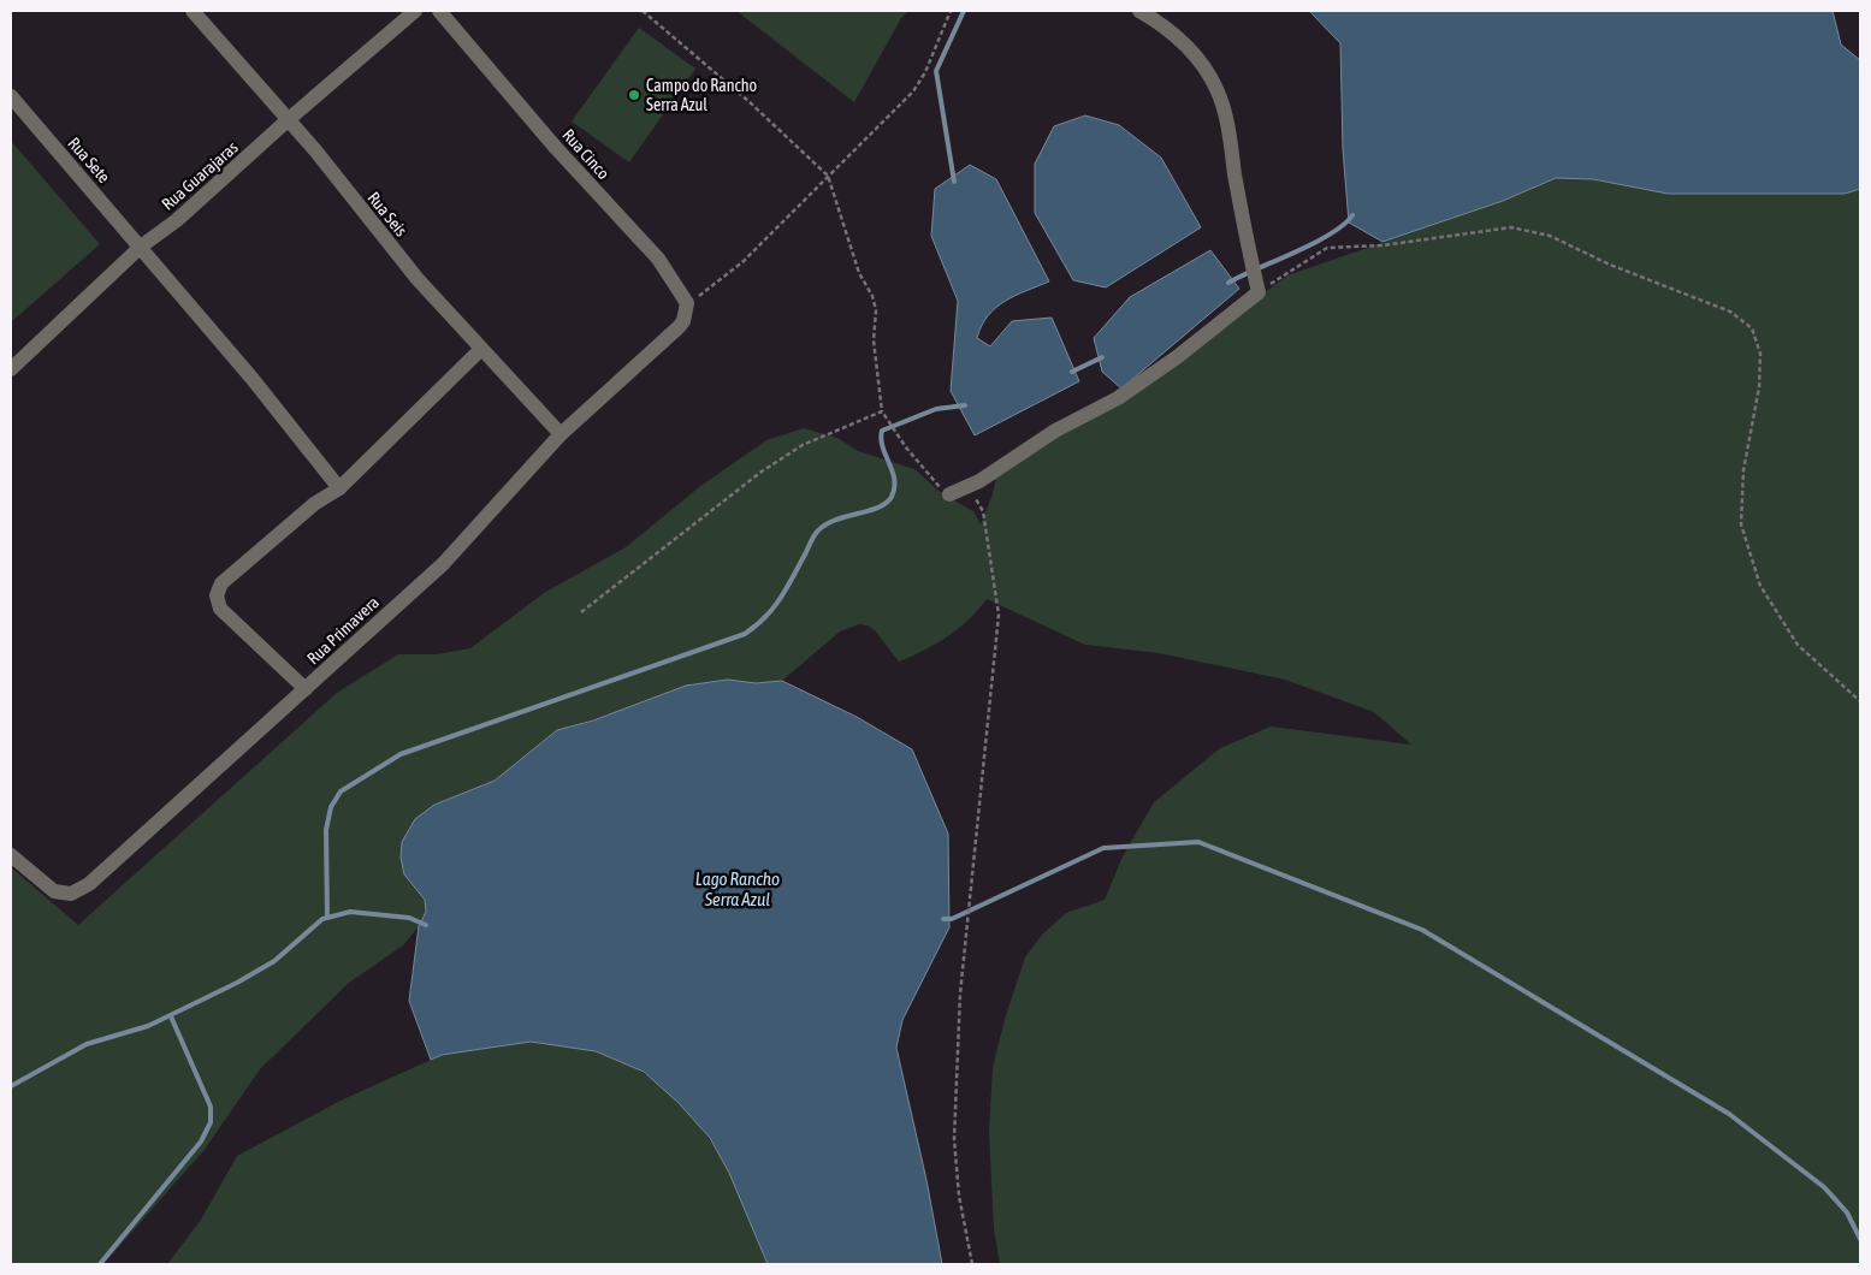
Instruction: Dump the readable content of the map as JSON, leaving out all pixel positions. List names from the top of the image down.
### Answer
{
  "streets": {
    "street": [
      "Rua Cinco",
      "Rua Sete",
      "Rua Guarajaras",
      "Rua Seis",
      "Rua Primavera"
    ]
  },
  "crossings": [
    ["Rua Cinco", "Rua Primavera"],
    ["Rua Sete", "Rua Guarajaras"],
    ["Rua Guarajaras", "Rua Seis"],
    ["Rua Seis", "Rua Primavera"]
  ],
  "water": ["Lago Rancho Serra Azul"],
  "places": ["Campo do Rancho Serra Azul"]
}
